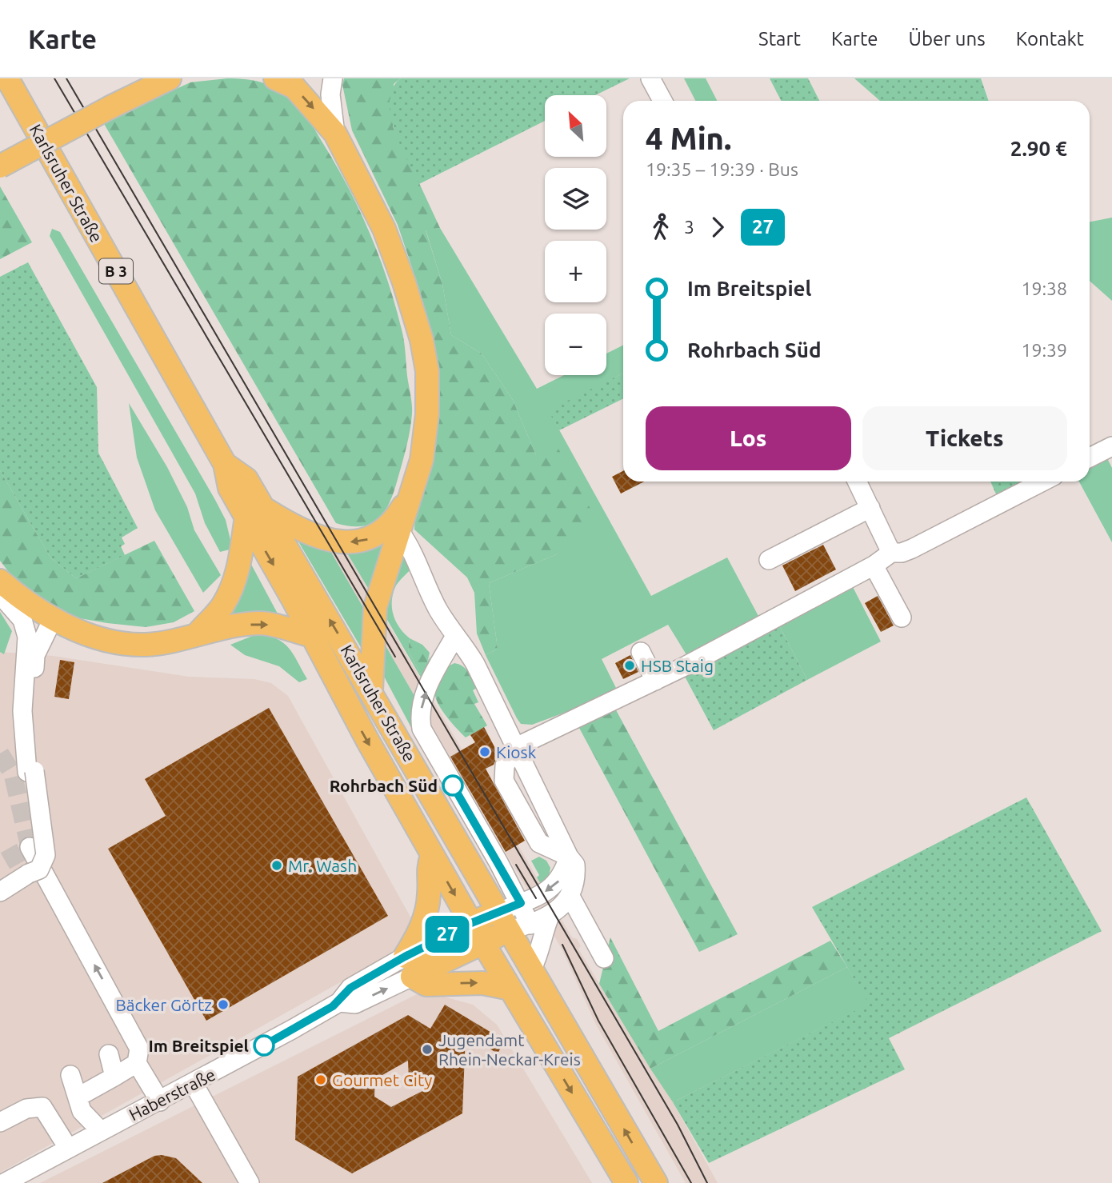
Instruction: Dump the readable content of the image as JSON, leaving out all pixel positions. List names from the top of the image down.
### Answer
{
  "streets": {
    "main road": ["Karlsruher Straße", "B 3"],
    "street": ["Haberstraße"]
  },
  "places": [
    "HSB Staig",
    "Kiosk",
    "Rohrbach Süd",
    "Mr. Wash",
    "Bäcker Görtz",
    "Im Breitspiel",
    "Jugendamt Rhein-Neckar-Kreis",
    "Gourmet City"
  ],
  "lines": ["bus line 27"],
  "north": "top left",
  "page": {
    "header": "Karte",
    "nav": [
      "Start",
      "Karte",
      "Über uns",
      "Kontakt"
    ],
    "on_map": "27",
    "map_buttons": ["+", "−"],
    "heading": ["4 Min.", "19:35 – 19:39 · Bus", "2.90 €"],
    "legs": ["3", "27"],
    "list": [
      {
        "name": "Im Breitspiel",
        "value": "19:38"
      },
      {
        "name": "Rohrbach Süd",
        "value": "19:39"
      }
    ],
    "buttons": ["Los", "Tickets"]
  }
}
